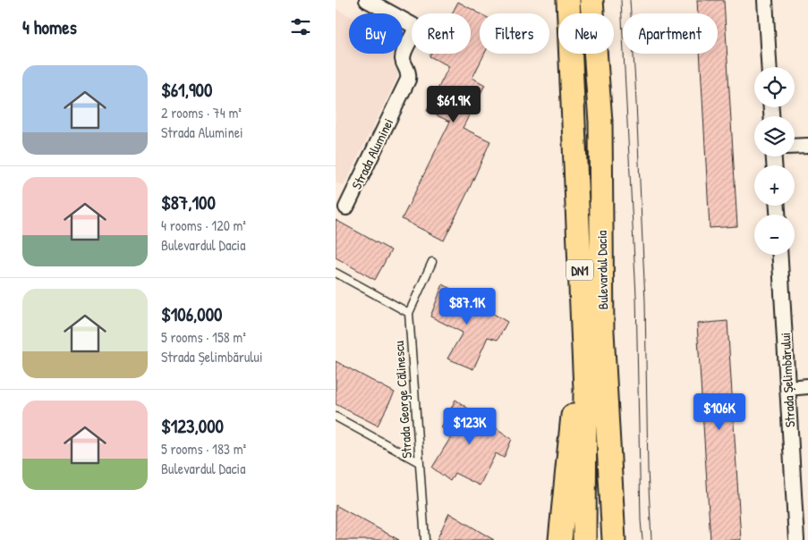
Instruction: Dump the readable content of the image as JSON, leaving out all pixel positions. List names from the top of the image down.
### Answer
{
  "streets": {
    "main road": ["DN1", "Bulevardul Dacia"],
    "street": ["Strada Aluminei", "Strada Șelimbărului"],
    "lane": ["Strada George Călinescu"]
  },
  "crossings": [
    ["DN1", "Bulevardul Dacia"]
  ],
  "page": {
    "heading": "4 homes",
    "chip": [
      "Buy",
      "Rent",
      "Filters",
      "New",
      "Apartment"
    ],
    "list": [
      {
        "name": "$61,900",
        "note": "2 rooms · 74 m² · Strada Aluminei"
      },
      {
        "name": "$87,100",
        "note": "4 rooms · 120 m² · Bulevardul Dacia"
      },
      {
        "name": "$106,000",
        "note": "5 rooms · 158 m² · Strada Șelimbărului"
      },
      {
        "name": "$123,000",
        "note": "5 rooms · 183 m² · Bulevardul Dacia"
      }
    ],
    "map_buttons": ["+", "−"],
    "price": [
      "$61.9K",
      "$87.1K",
      "$106K",
      "$123K"
    ]
  }
}
